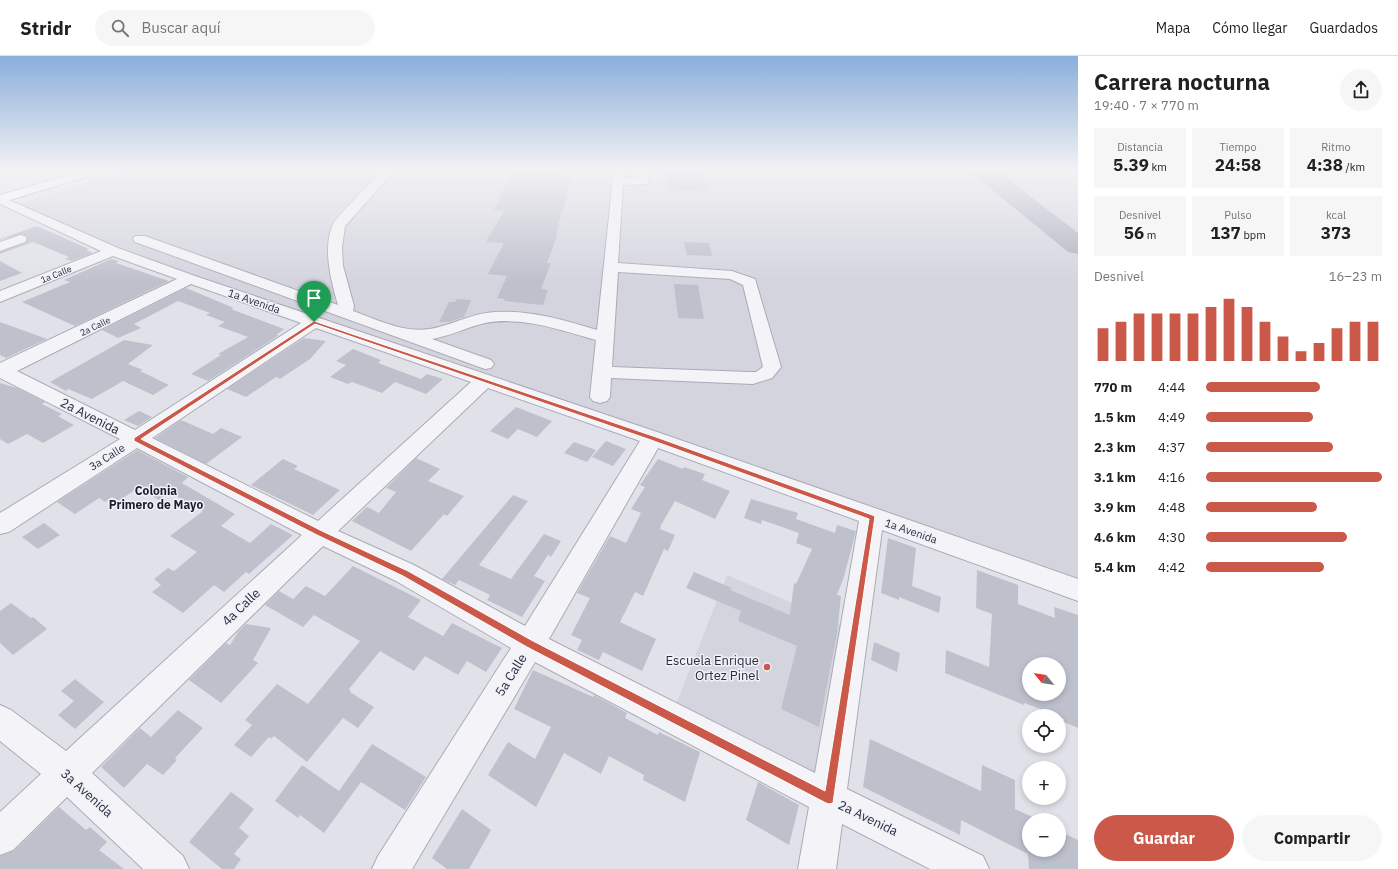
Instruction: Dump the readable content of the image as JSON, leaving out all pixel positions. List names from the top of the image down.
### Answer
{
  "streets": {
    "street": [
      "1a Calle",
      "1a Avenida",
      "2a Calle",
      "2a Avenida",
      "3a Calle",
      "4a Calle",
      "5a Calle",
      "3a Avenida"
    ]
  },
  "crossings": [
    ["1a Calle", "1a Avenida"],
    ["1a Avenida", "2a Calle"],
    ["1a Avenida", "3a Calle"],
    ["1a Avenida", "4a Calle"],
    ["1a Avenida", "5a Calle"],
    ["2a Calle", "2a Avenida"],
    ["2a Avenida", "3a Calle"],
    ["2a Avenida", "4a Calle"],
    ["2a Avenida", "5a Calle"],
    ["4a Calle", "3a Avenida"]
  ],
  "districts": ["Colonia Primero de Mayo"],
  "places": ["Escuela Enrique Ortez Pinel"],
  "north": "top left",
  "page": {
    "header": "Stridr",
    "search": "Buscar aquí",
    "nav": ["Mapa", "Cómo llegar", "Guardados"],
    "heading": ["Carrera nocturna", "19:40 · 7 × 770 m"],
    "stats": [
      ["Distancia", "5.39 km"],
      ["Tiempo", "24:58"],
      ["Ritmo", "4:38 /km"],
      ["Desnivel", "56 m"],
      ["Pulso", "137 bpm"],
      ["kcal", "373"]
    ],
    "chart": ["Desnivel", "16–23 m"],
    "list": [
      {
        "name": "770 m",
        "note": "4:44"
      },
      {
        "name": "1.5 km",
        "note": "4:49"
      },
      {
        "name": "2.3 km",
        "note": "4:37"
      },
      {
        "name": "3.1 km",
        "note": "4:16"
      },
      {
        "name": "3.9 km",
        "note": "4:48"
      },
      {
        "name": "4.6 km",
        "note": "4:30"
      },
      {
        "name": "5.4 km",
        "note": "4:42"
      }
    ],
    "map_buttons": ["+", "−"],
    "buttons": ["Guardar", "Compartir"]
  }
}
